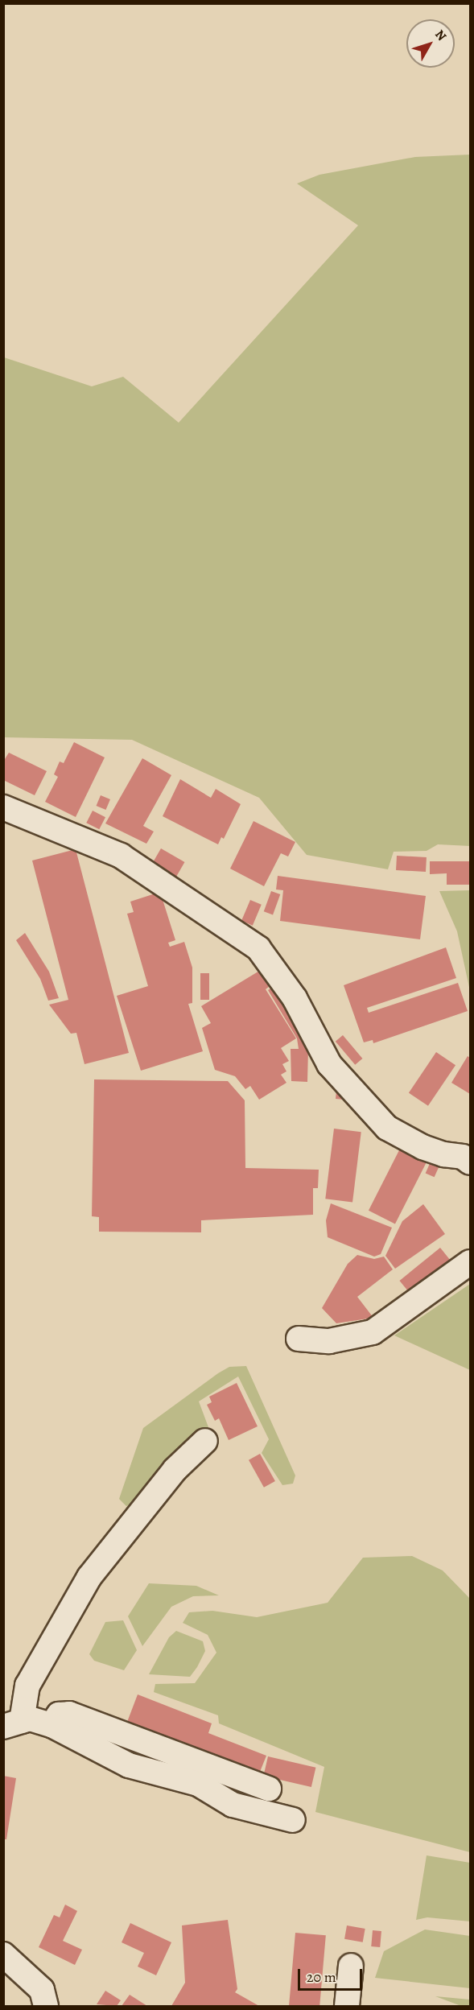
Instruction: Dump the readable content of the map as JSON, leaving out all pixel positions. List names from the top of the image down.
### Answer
{
  "scale_bar": "20 m",
  "north": "top right"
}
